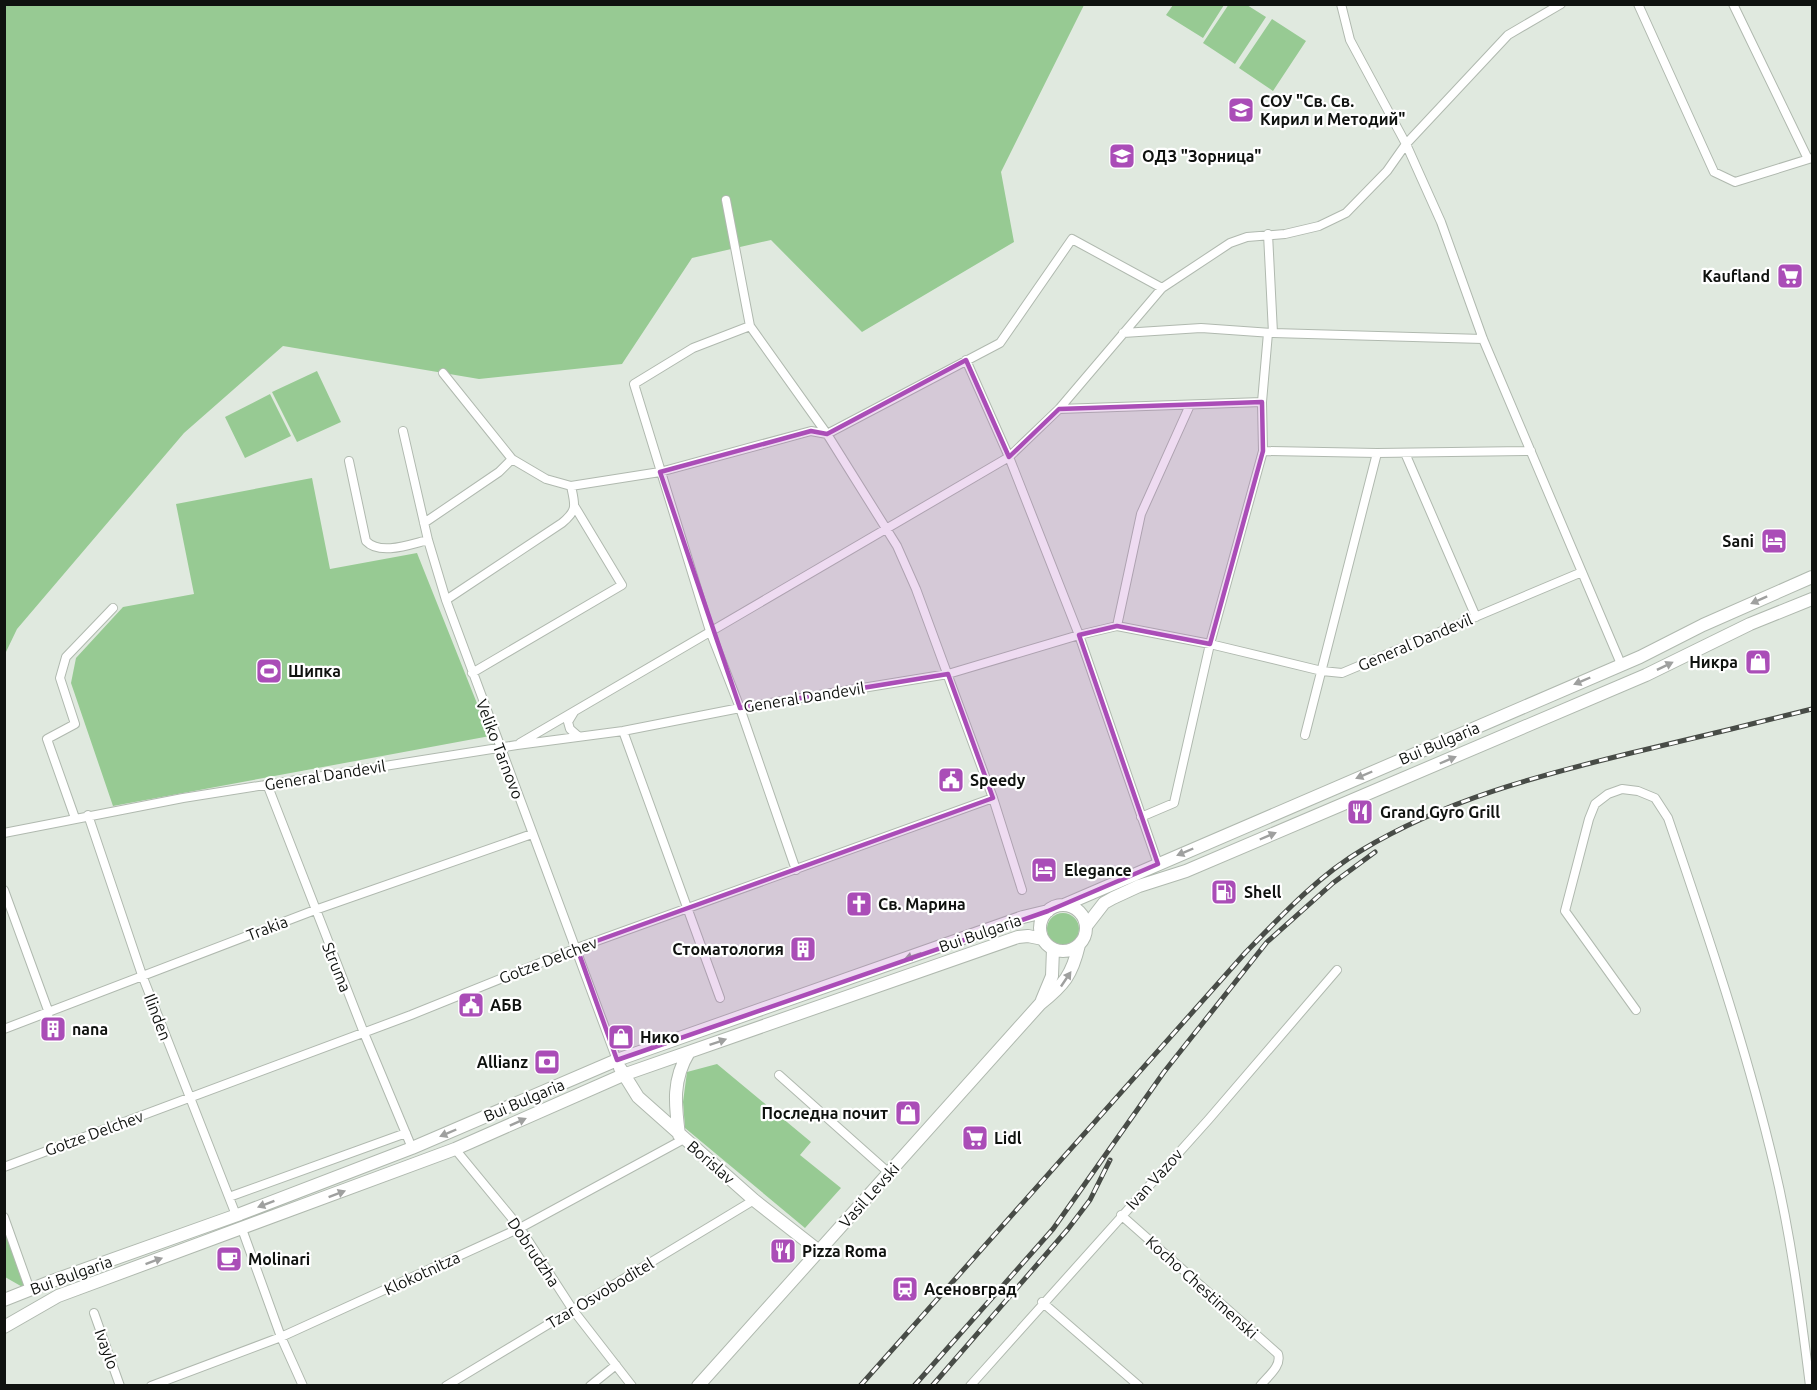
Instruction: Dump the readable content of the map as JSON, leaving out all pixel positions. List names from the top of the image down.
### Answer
{
  "streets": {
    "main road": ["Bui Bulgaria", "Borislav", "Vasil Levski"],
    "street": [
      "General Dandevil",
      "Veliko Tarnovo",
      "Trakia",
      "Gotze Delchev",
      "Struma",
      "Ilinden",
      "Ivan Vazov",
      "Dobrudzha",
      "Klokotnitza",
      "Kocho Chestimenski",
      "Tzar Osvoboditel",
      "Ivaylo"
    ]
  },
  "crossings": [
    ["General Dandevil", "Veliko Tarnovo"],
    ["General Dandevil", "Struma"],
    ["General Dandevil", "Ilinden"],
    ["Bui Bulgaria", "Veliko Tarnovo"],
    ["Bui Bulgaria", "Struma"],
    ["Bui Bulgaria", "Ilinden"],
    ["Bui Bulgaria", "Borislav"],
    ["Bui Bulgaria", "Vasil Levski"],
    ["Bui Bulgaria", "Dobrudzha"],
    ["Veliko Tarnovo", "Trakia"],
    ["Veliko Tarnovo", "Gotze Delchev"],
    ["Veliko Tarnovo", "Borislav"],
    ["Trakia", "Struma"],
    ["Trakia", "Ilinden"],
    ["Gotze Delchev", "Struma"],
    ["Gotze Delchev", "Ilinden"],
    ["Borislav", "Vasil Levski"],
    ["Borislav", "Klokotnitza"],
    ["Borislav", "Tzar Osvoboditel"],
    ["Ivan Vazov", "Kocho Chestimenski"],
    ["Dobrudzha", "Klokotnitza"],
    ["Dobrudzha", "Tzar Osvoboditel"]
  ],
  "places": {
    "school or university": ["СОУ \"Св. Св. Кирил и Методий\"", "ОДЗ \"Зорница\""],
    "supermarket": ["Kaufland", "Lidl"],
    "hotel": ["Sani", "Elegance"],
    "shop": ["Никра", "Нико", "Последна почит"],
    "sports": ["Шипка"],
    "public building": ["Speedy", "АБВ"],
    "restaurant": ["Grand Gyro Grill", "Pizza Roma"],
    "fuel station": ["Shell"],
    "church": ["Св. Марина"],
    "building": ["Стоматология", "nana"],
    "bank": ["Allianz"],
    "cafe": ["Molinari"],
    "station": ["Асеновград"]
  }
}
